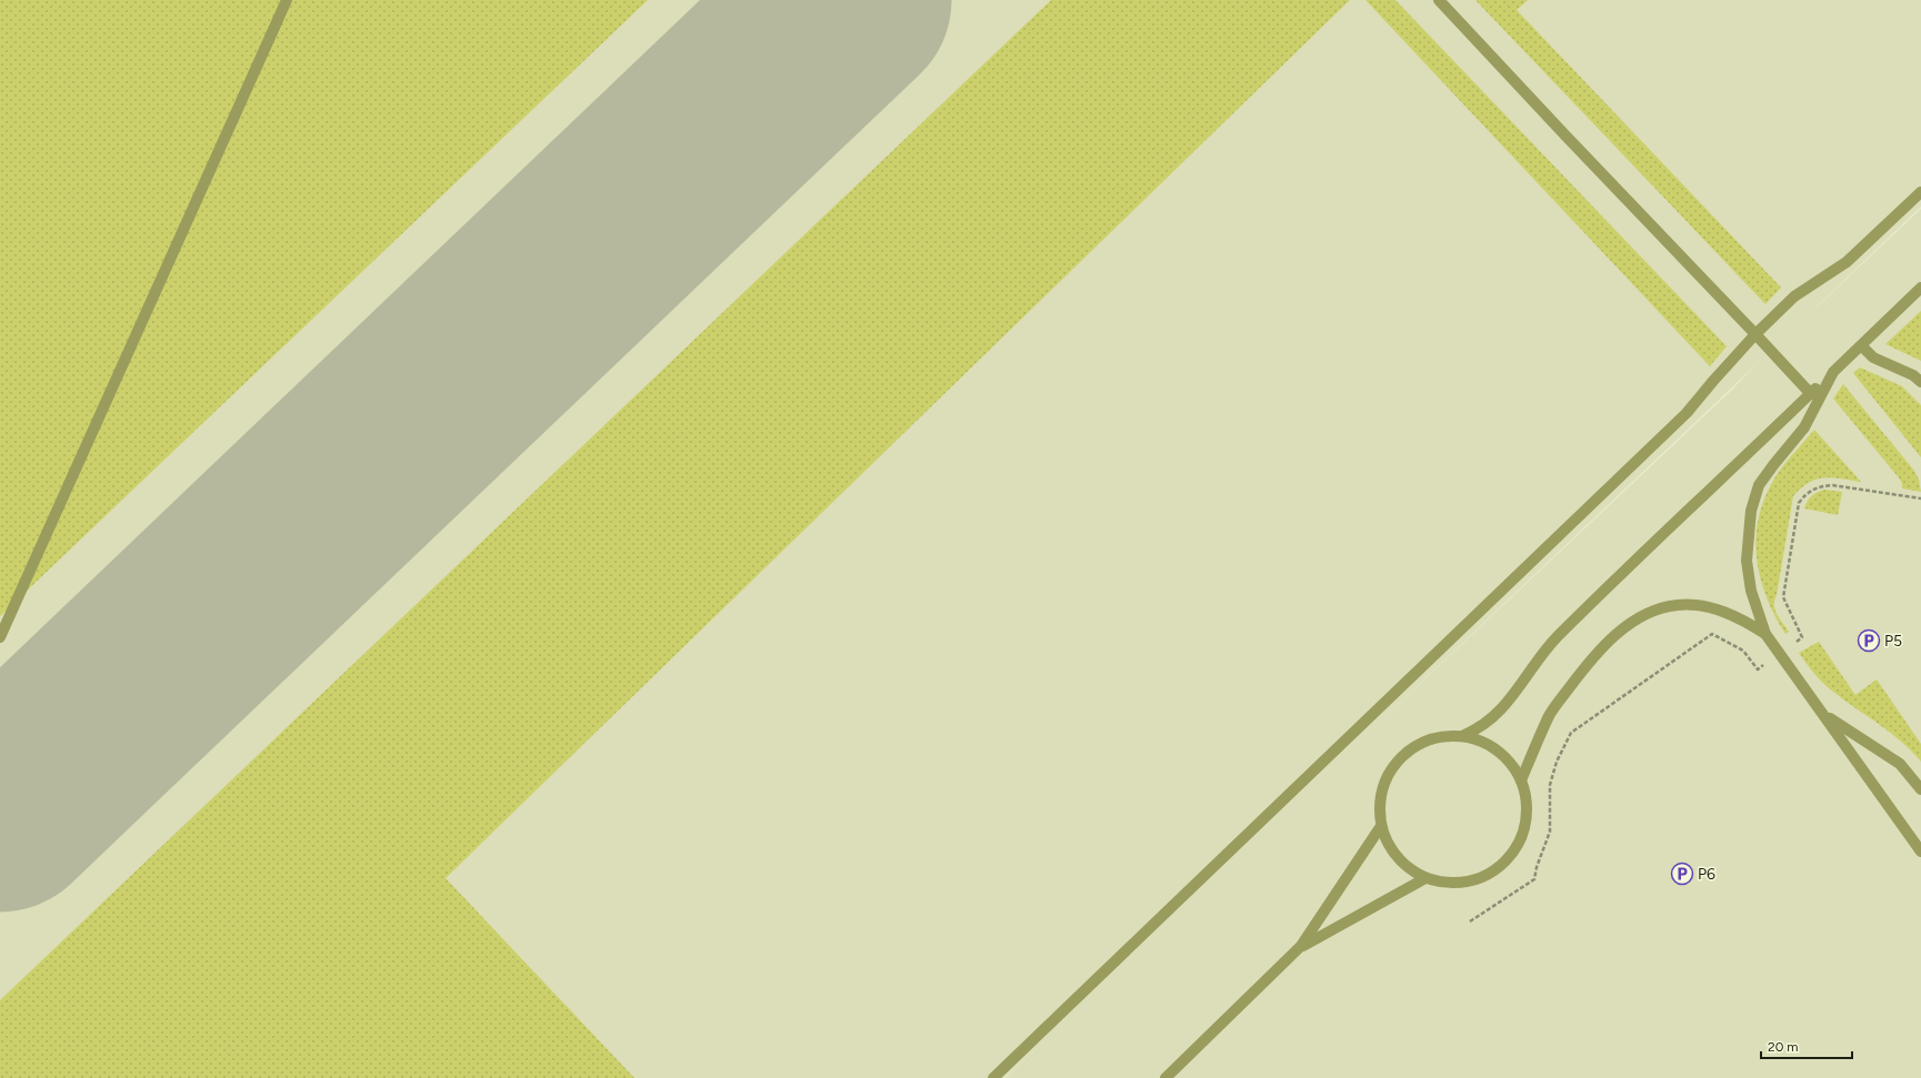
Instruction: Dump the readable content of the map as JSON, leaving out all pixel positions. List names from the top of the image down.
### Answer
{
  "places": {
    "parking": ["P5", "P6"]
  },
  "scale_bar": "20 m"
}
